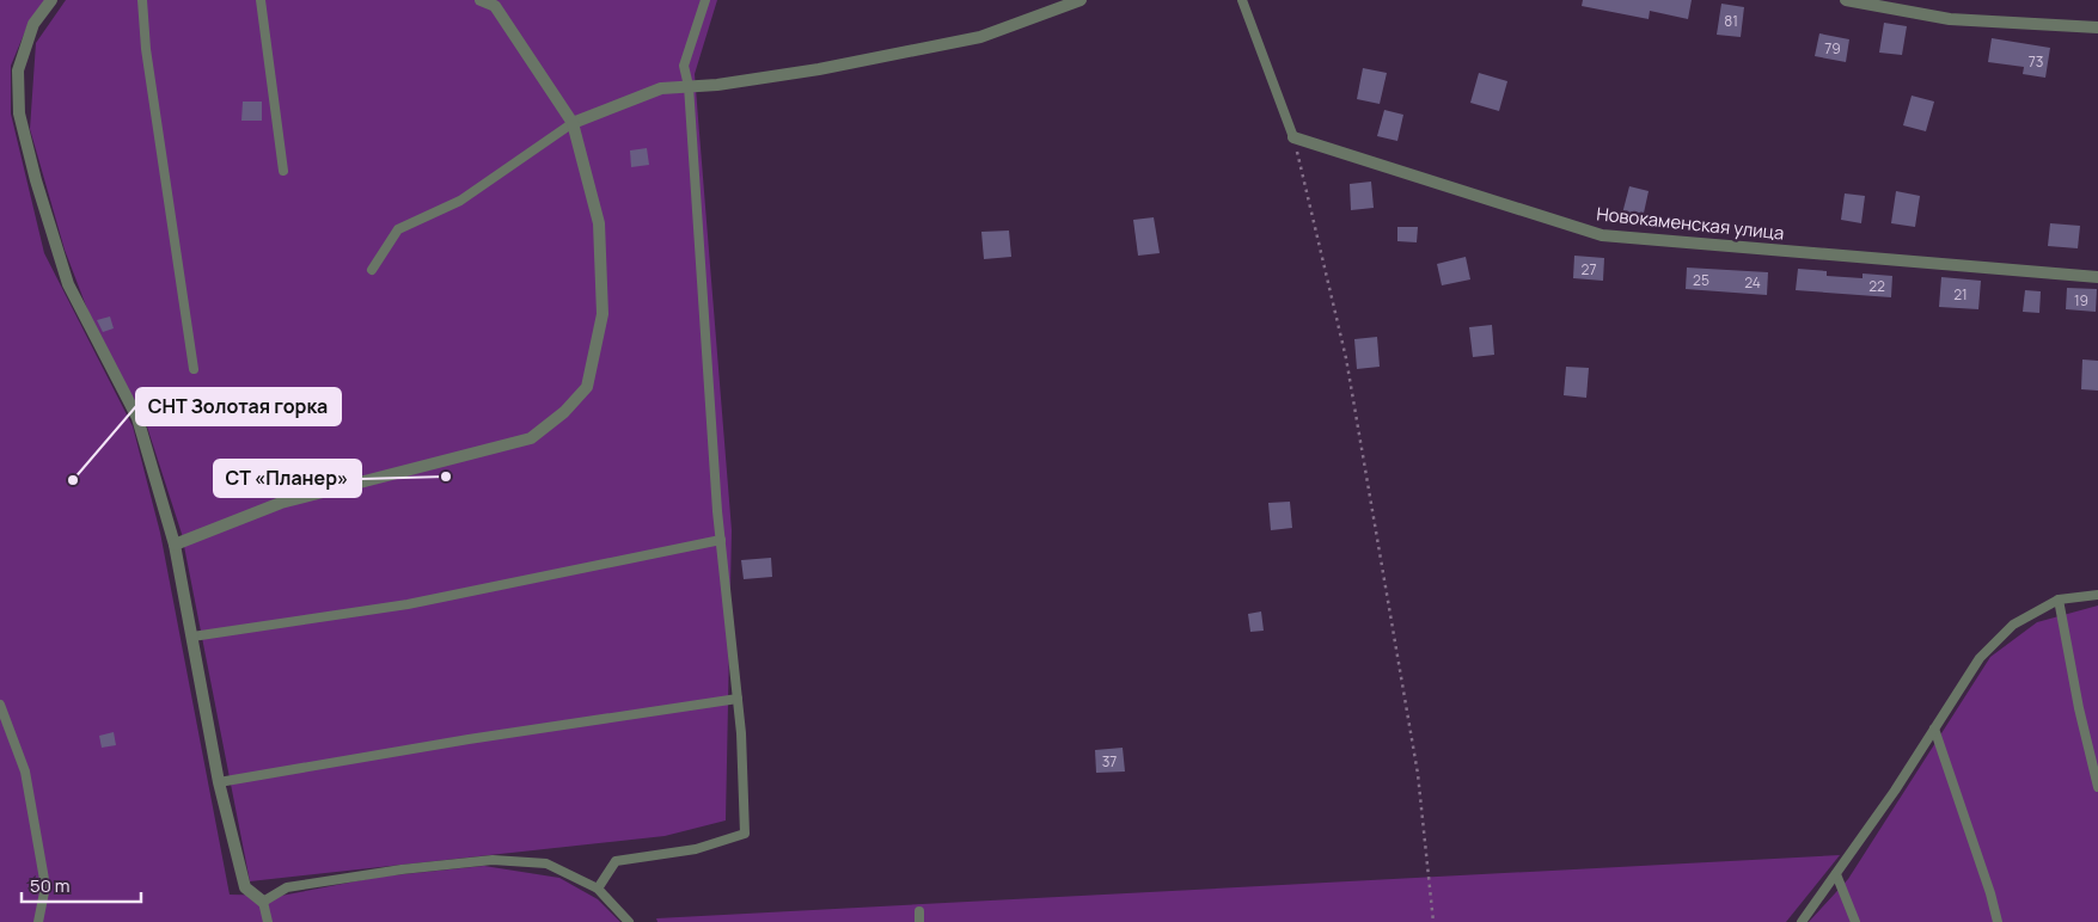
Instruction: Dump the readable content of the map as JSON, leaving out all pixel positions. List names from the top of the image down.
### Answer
{
  "streets": {
    "street": ["Новокаменская улица"]
  },
  "places": ["СТ «Планер»", "СНТ Золотая горка"],
  "house_numbers": [
    "81",
    "79",
    "73",
    "27",
    "25",
    "24",
    "22",
    "21",
    "19",
    "37"
  ],
  "scale_bar": "50 m"
}
